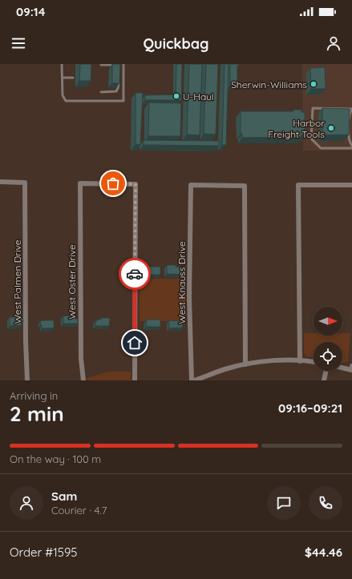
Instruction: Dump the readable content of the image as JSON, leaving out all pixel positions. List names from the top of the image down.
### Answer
{
  "streets": {
    "street": ["West Palmen Drive", "West Oster Drive", "West Knauss Drive"]
  },
  "places": ["Sherwin-Williams", "U-Haul", "Harbor Freight Tools"],
  "north": "right",
  "page": {
    "status": "09:14",
    "header": "Quickbag",
    "heading": ["2 min", "Arriving in", "09:16–09:21"],
    "panel": [
      "Sam",
      "Courier · 4.7",
      "Order #1595",
      "$44.46"
    ],
    "bar": "On the way · 100 m"
  }
}
